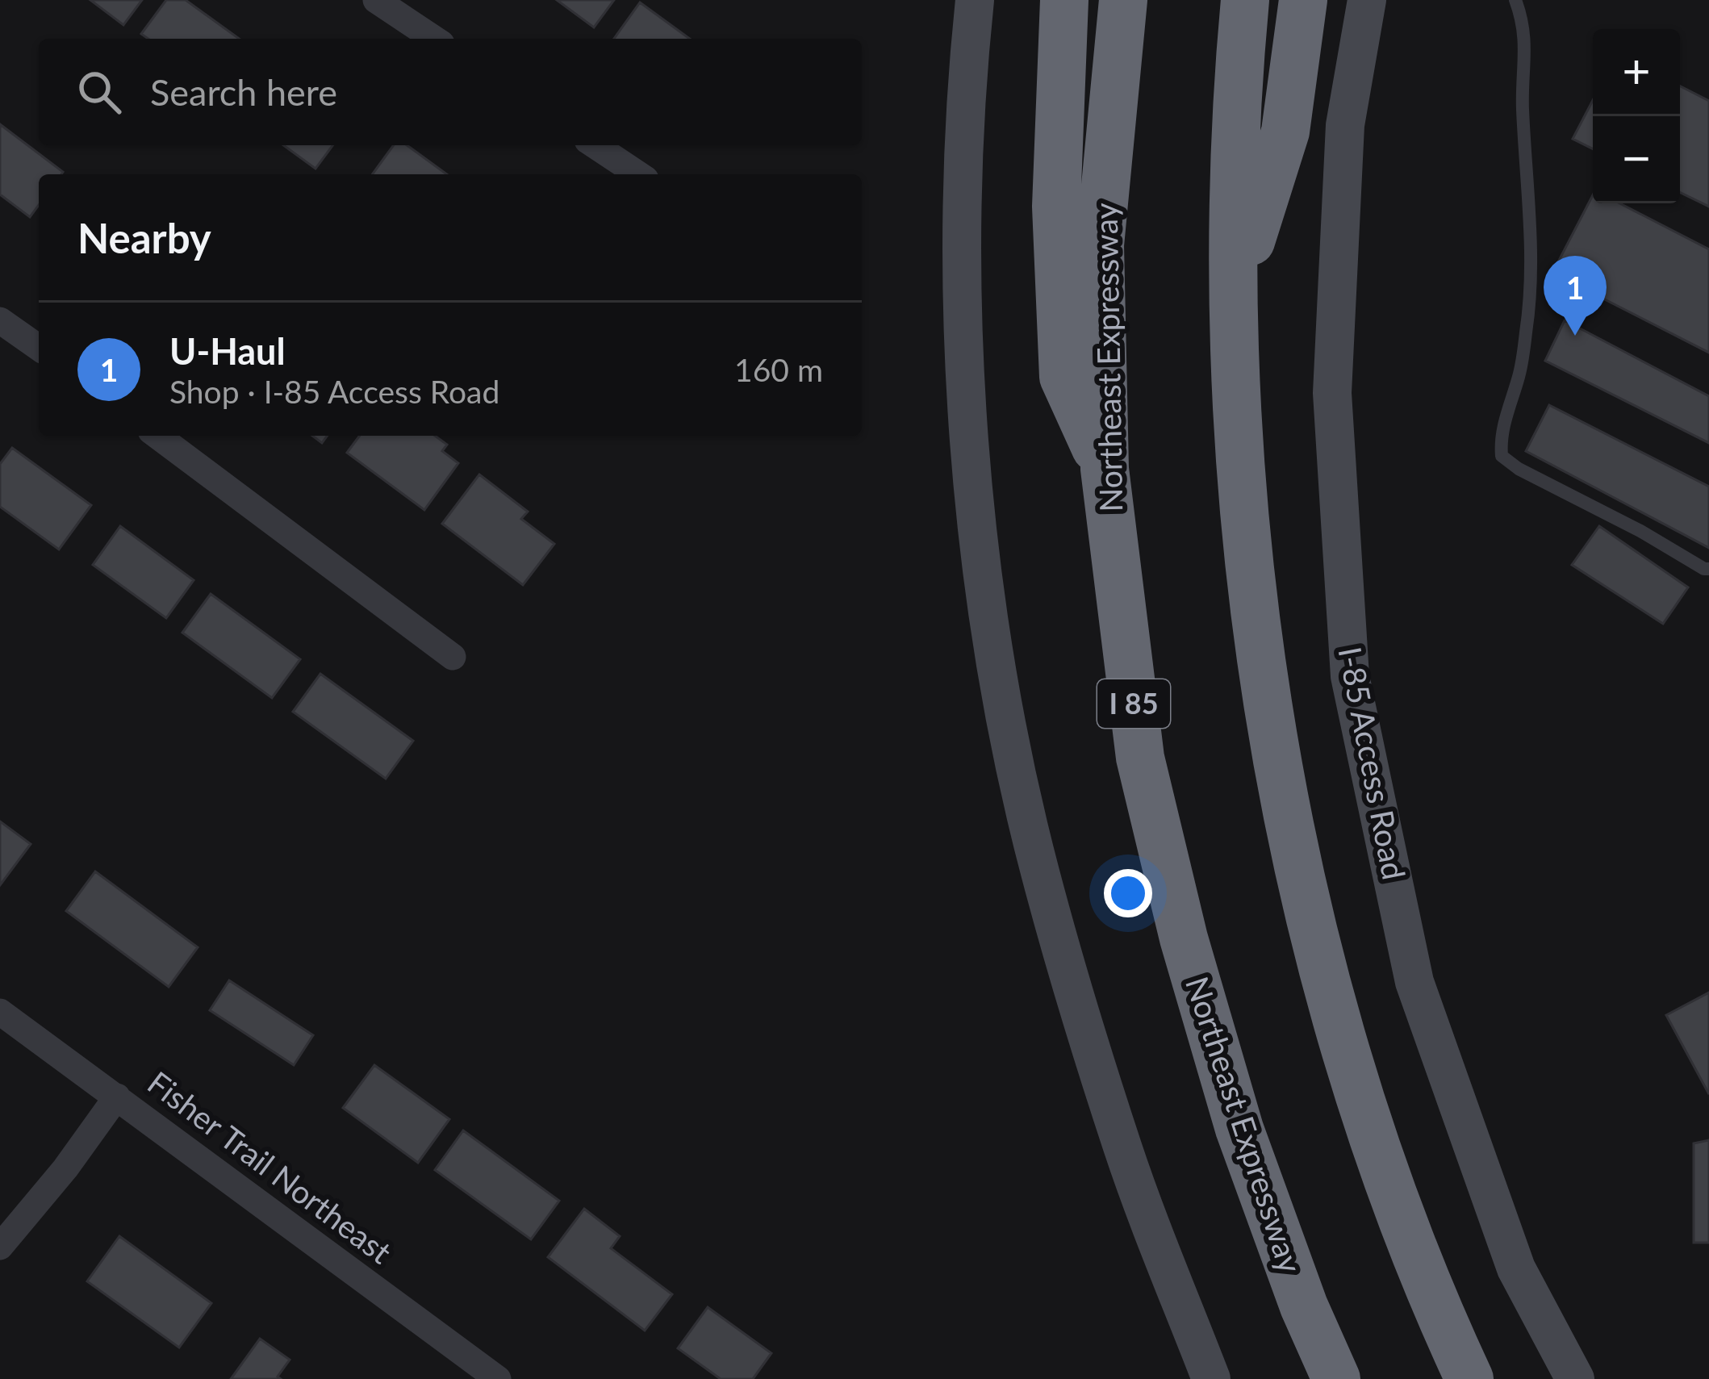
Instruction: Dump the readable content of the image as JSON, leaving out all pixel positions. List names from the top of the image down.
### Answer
{
  "streets": {
    "highway": ["Northeast Expressway", "I 85"],
    "main road": ["I-85 Access Road"],
    "street": ["Fisher Trail Northeast"]
  },
  "page": {
    "map_buttons": ["+", "−"],
    "search": "Search here",
    "heading": "Nearby",
    "pins": "1",
    "list": [
      {
        "mark": "1",
        "name": "U-Haul",
        "note": "Shop · I-85 Access Road",
        "value": "160 m"
      }
    ]
  }
}
